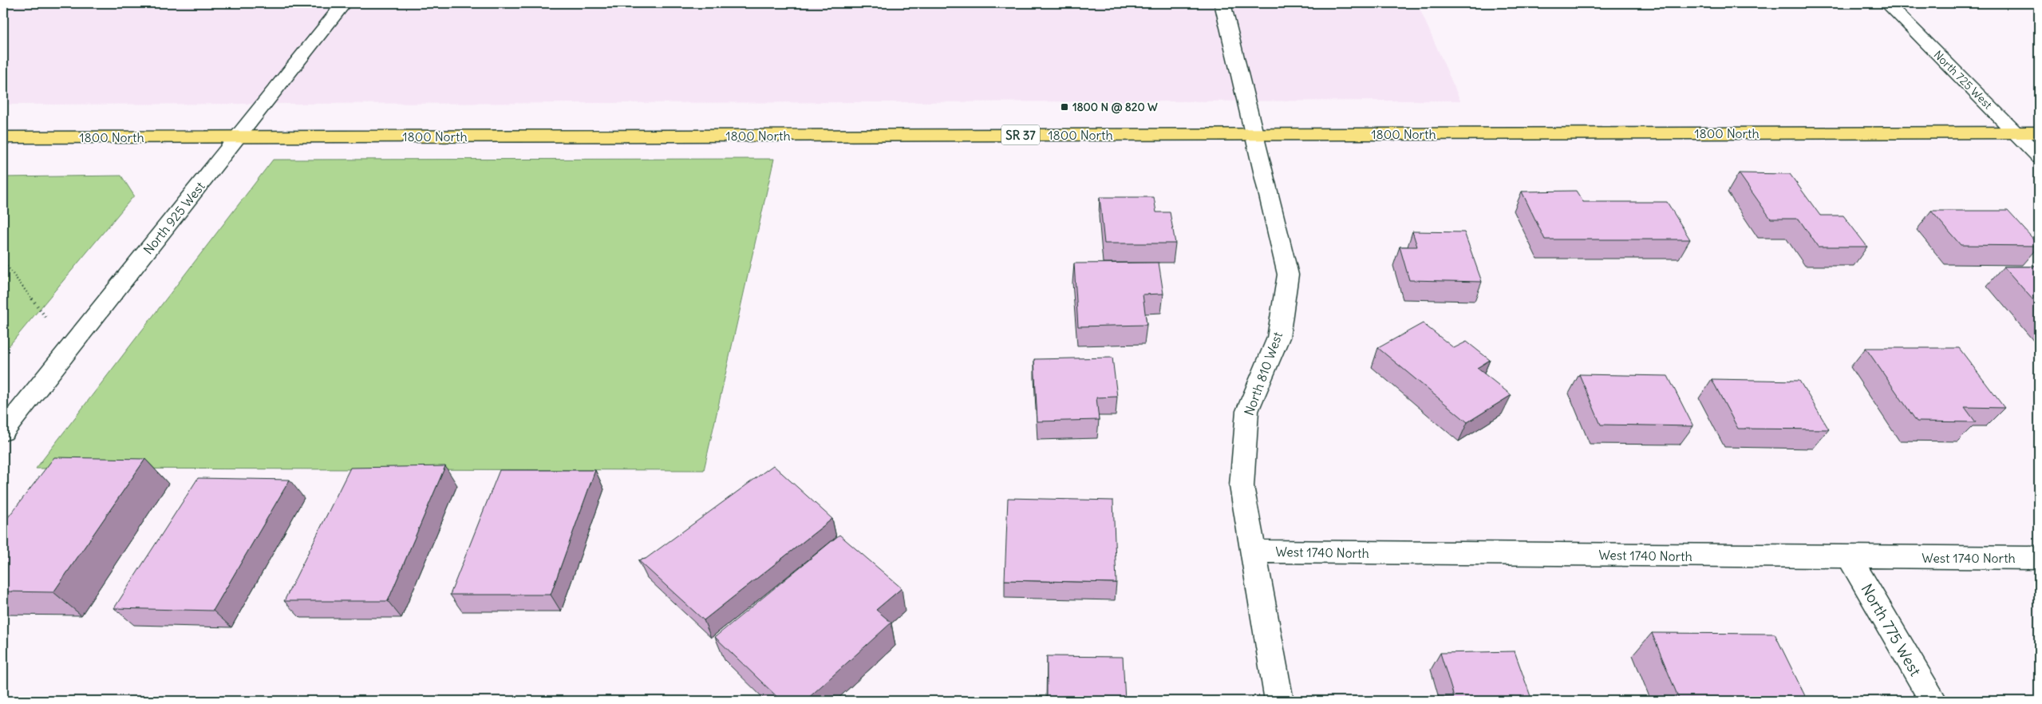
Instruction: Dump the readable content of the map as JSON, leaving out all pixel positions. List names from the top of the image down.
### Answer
{
  "streets": {
    "main road": ["1800 North", "SR 37"],
    "street": [
      "North 725 West",
      "North 925 West",
      "North 810 West",
      "West 1740 North",
      "North 775 West"
    ]
  },
  "crossings": [
    ["North 725 West", "1800 North"],
    ["1800 North", "North 925 West"],
    ["1800 North", "North 810 West"],
    ["North 810 West", "West 1740 North"],
    ["West 1740 North", "North 775 West"]
  ],
  "places": {
    "transit": ["1800 N @ 820 W"]
  }
}
